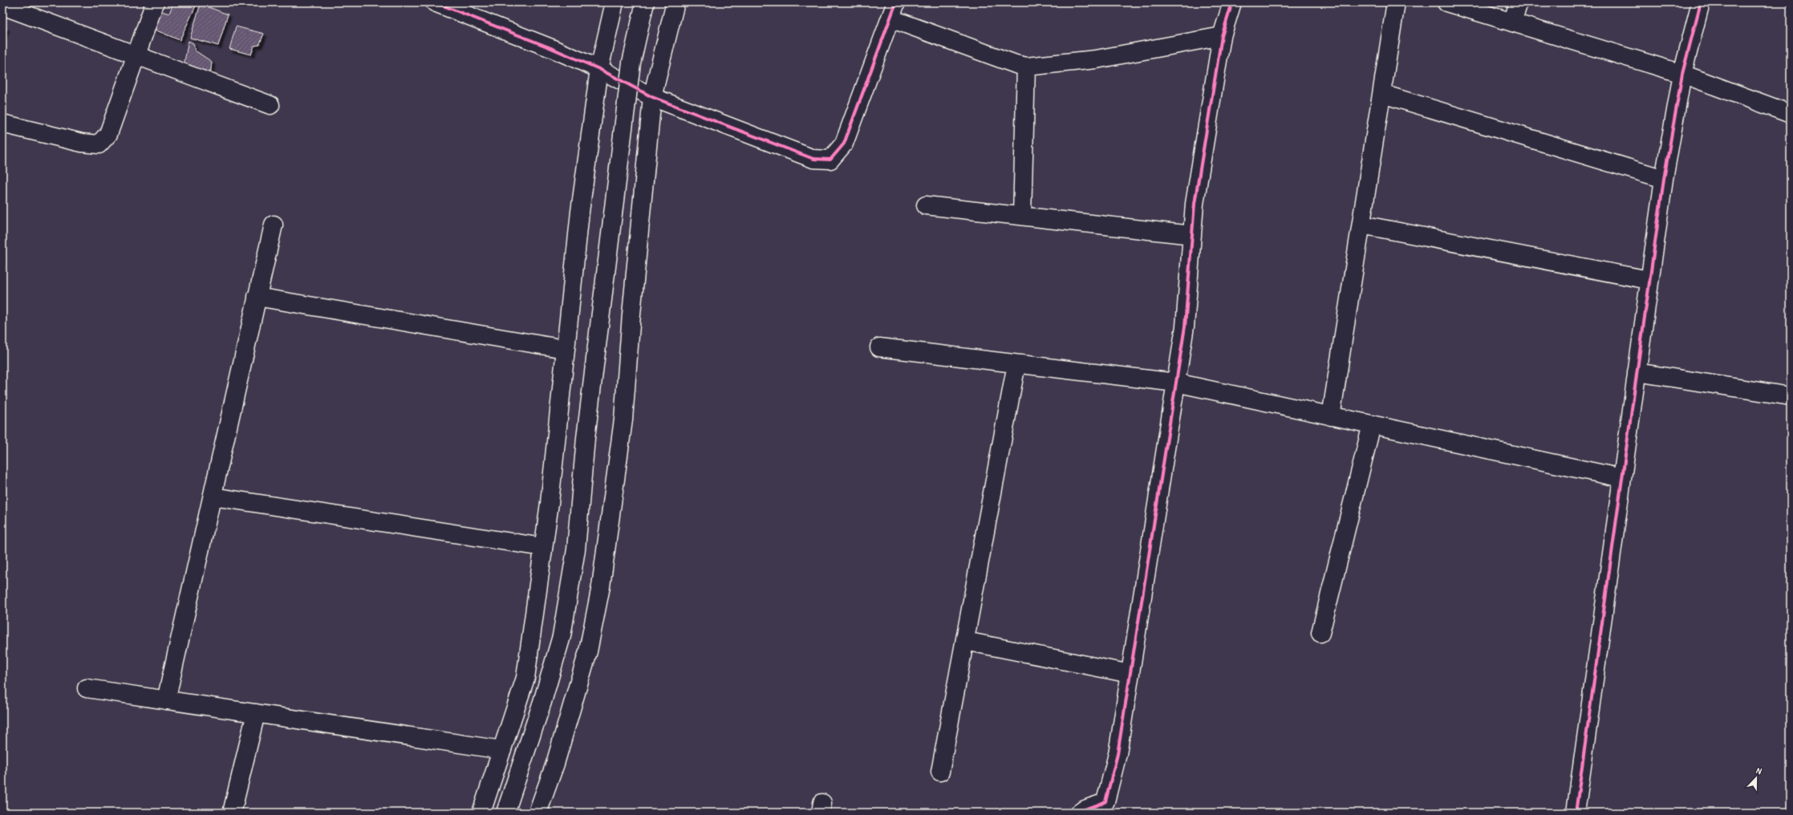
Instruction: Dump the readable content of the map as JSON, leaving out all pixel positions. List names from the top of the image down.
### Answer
{
  "north": "top"
}
